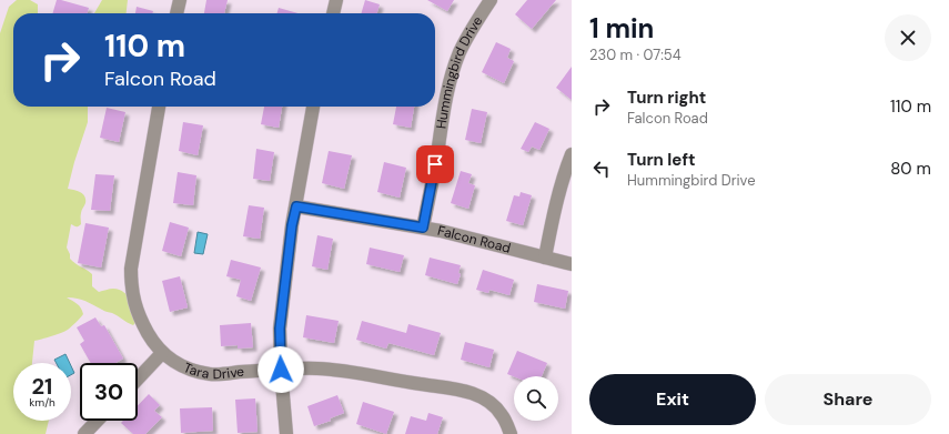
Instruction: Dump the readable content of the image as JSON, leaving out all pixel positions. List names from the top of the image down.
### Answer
{
  "streets": {
    "street": ["Hummingbird Drive", "Falcon Road", "Tara Drive"]
  },
  "crossings": [
    ["Hummingbird Drive", "Falcon Road"]
  ],
  "page": {
    "heading": ["1 min", "230 m · 07:54"],
    "turn": ["110 m", "Falcon Road"],
    "list": [
      {
        "name": "Turn right",
        "note": "Falcon Road",
        "value": "110 m"
      },
      {
        "name": "Turn left",
        "note": "Hummingbird Drive",
        "value": "80 m"
      }
    ],
    "speed": "21 km/h",
    "limit": "30",
    "buttons": ["Exit", "Share"]
  }
}
